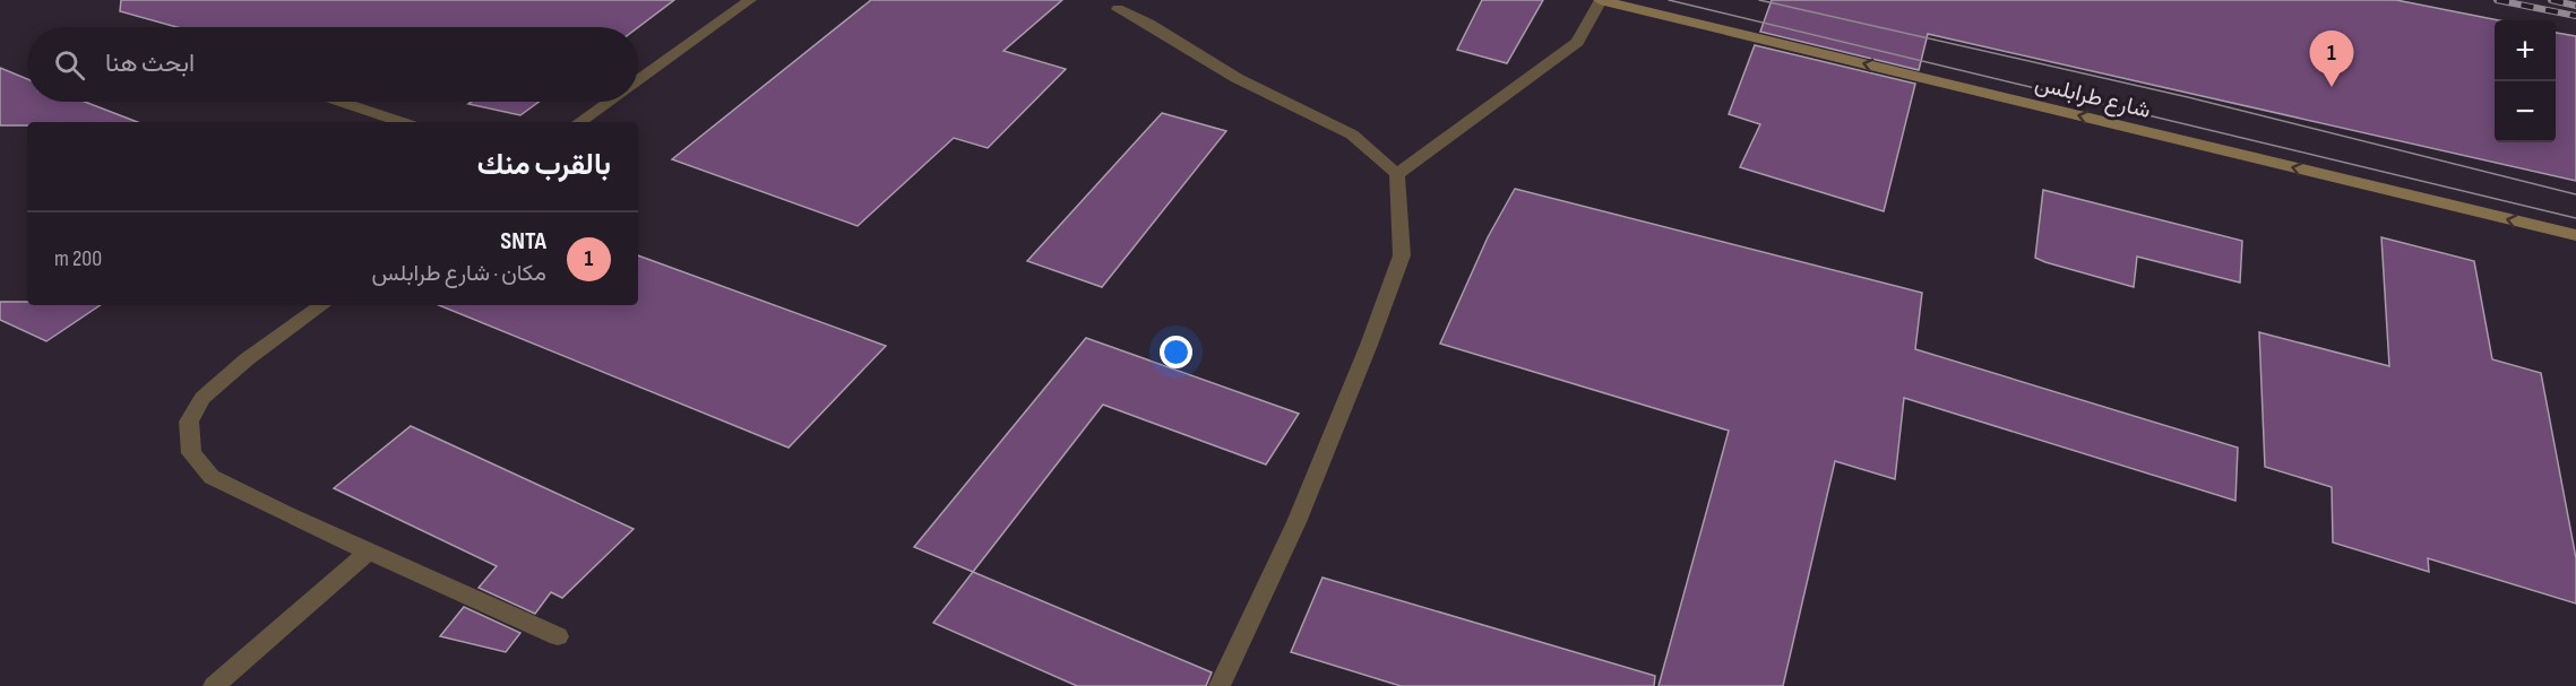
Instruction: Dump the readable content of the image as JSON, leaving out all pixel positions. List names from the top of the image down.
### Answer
{
  "streets": {
    "main road": ["شارع طرابلس"]
  },
  "one_way": ["شارع طرابلس"],
  "page": {
    "map_buttons": ["+", "−"],
    "search": "ابحث هنا",
    "pins": "1",
    "heading": "بالقرب منك",
    "list": [
      {
        "mark": "1",
        "name": "SNTA",
        "note": "مكان · شارع طرابلس",
        "value": "200 m"
      }
    ]
  }
}
